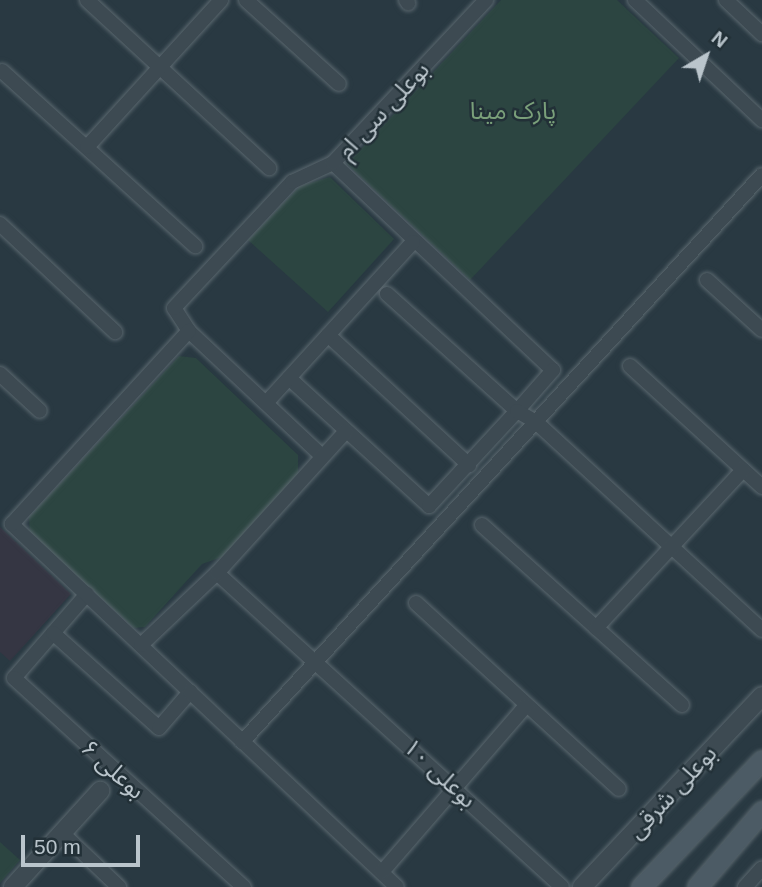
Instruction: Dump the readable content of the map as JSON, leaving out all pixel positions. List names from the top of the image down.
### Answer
{
  "streets": {
    "street": [
      "بوعلی سی ام",
      "بوعلی ۶",
      "بوعلی ۱۰",
      "بوعلی شرقی"
    ]
  },
  "parks": ["پارک مینا"],
  "scale_bar": "50 m",
  "north": "top right"
}
